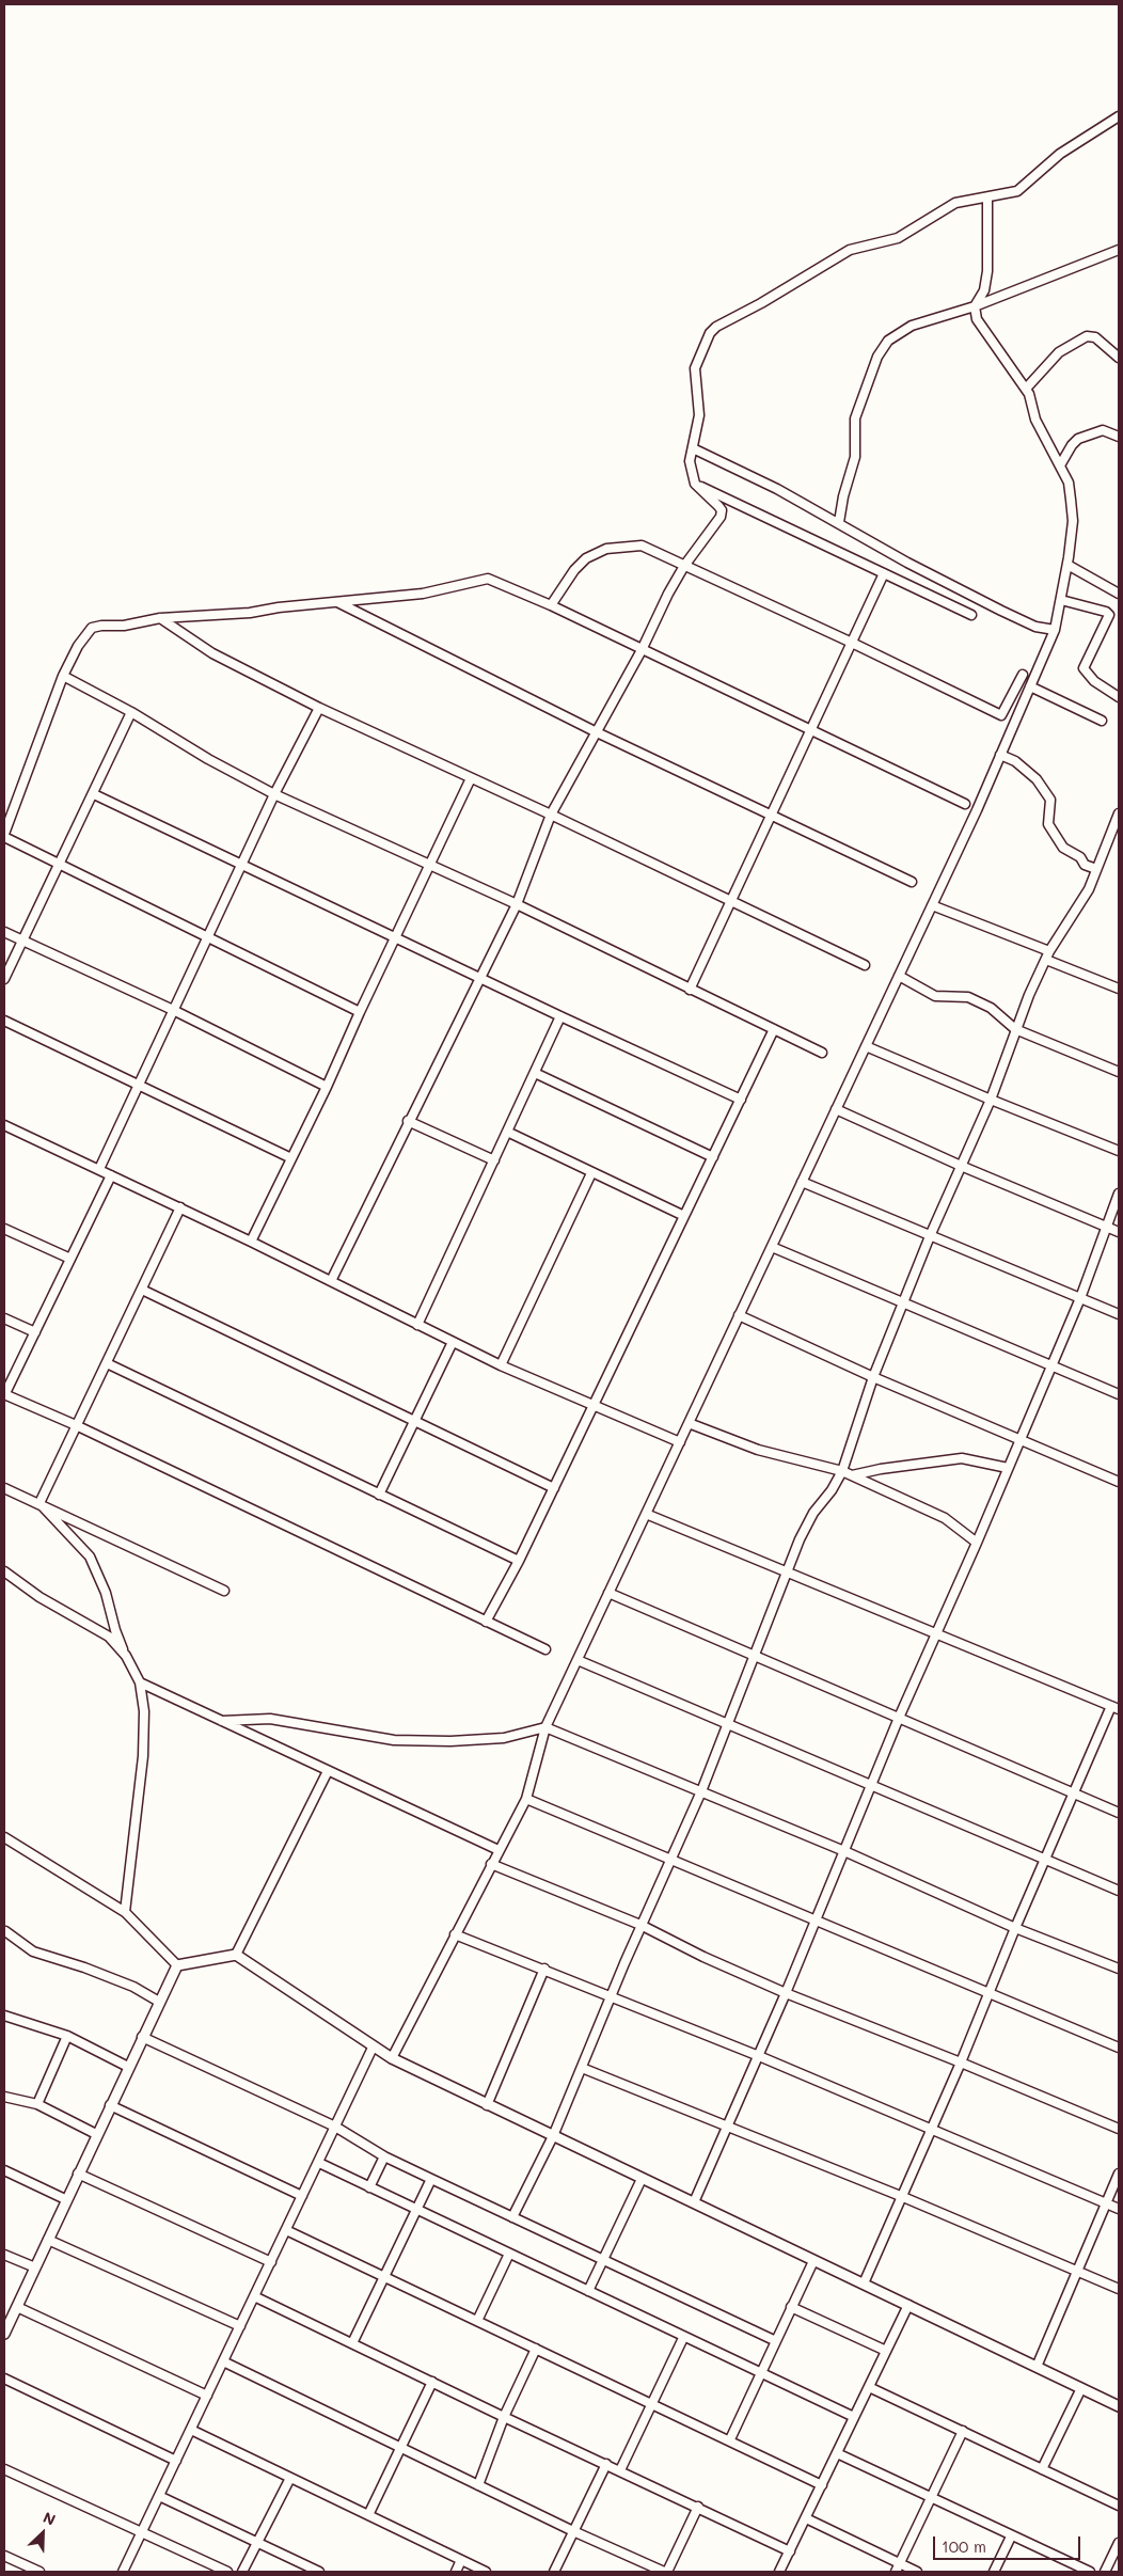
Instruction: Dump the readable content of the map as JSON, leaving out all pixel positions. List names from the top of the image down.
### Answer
{
  "scale_bar": "100 m",
  "north": "top right"
}
